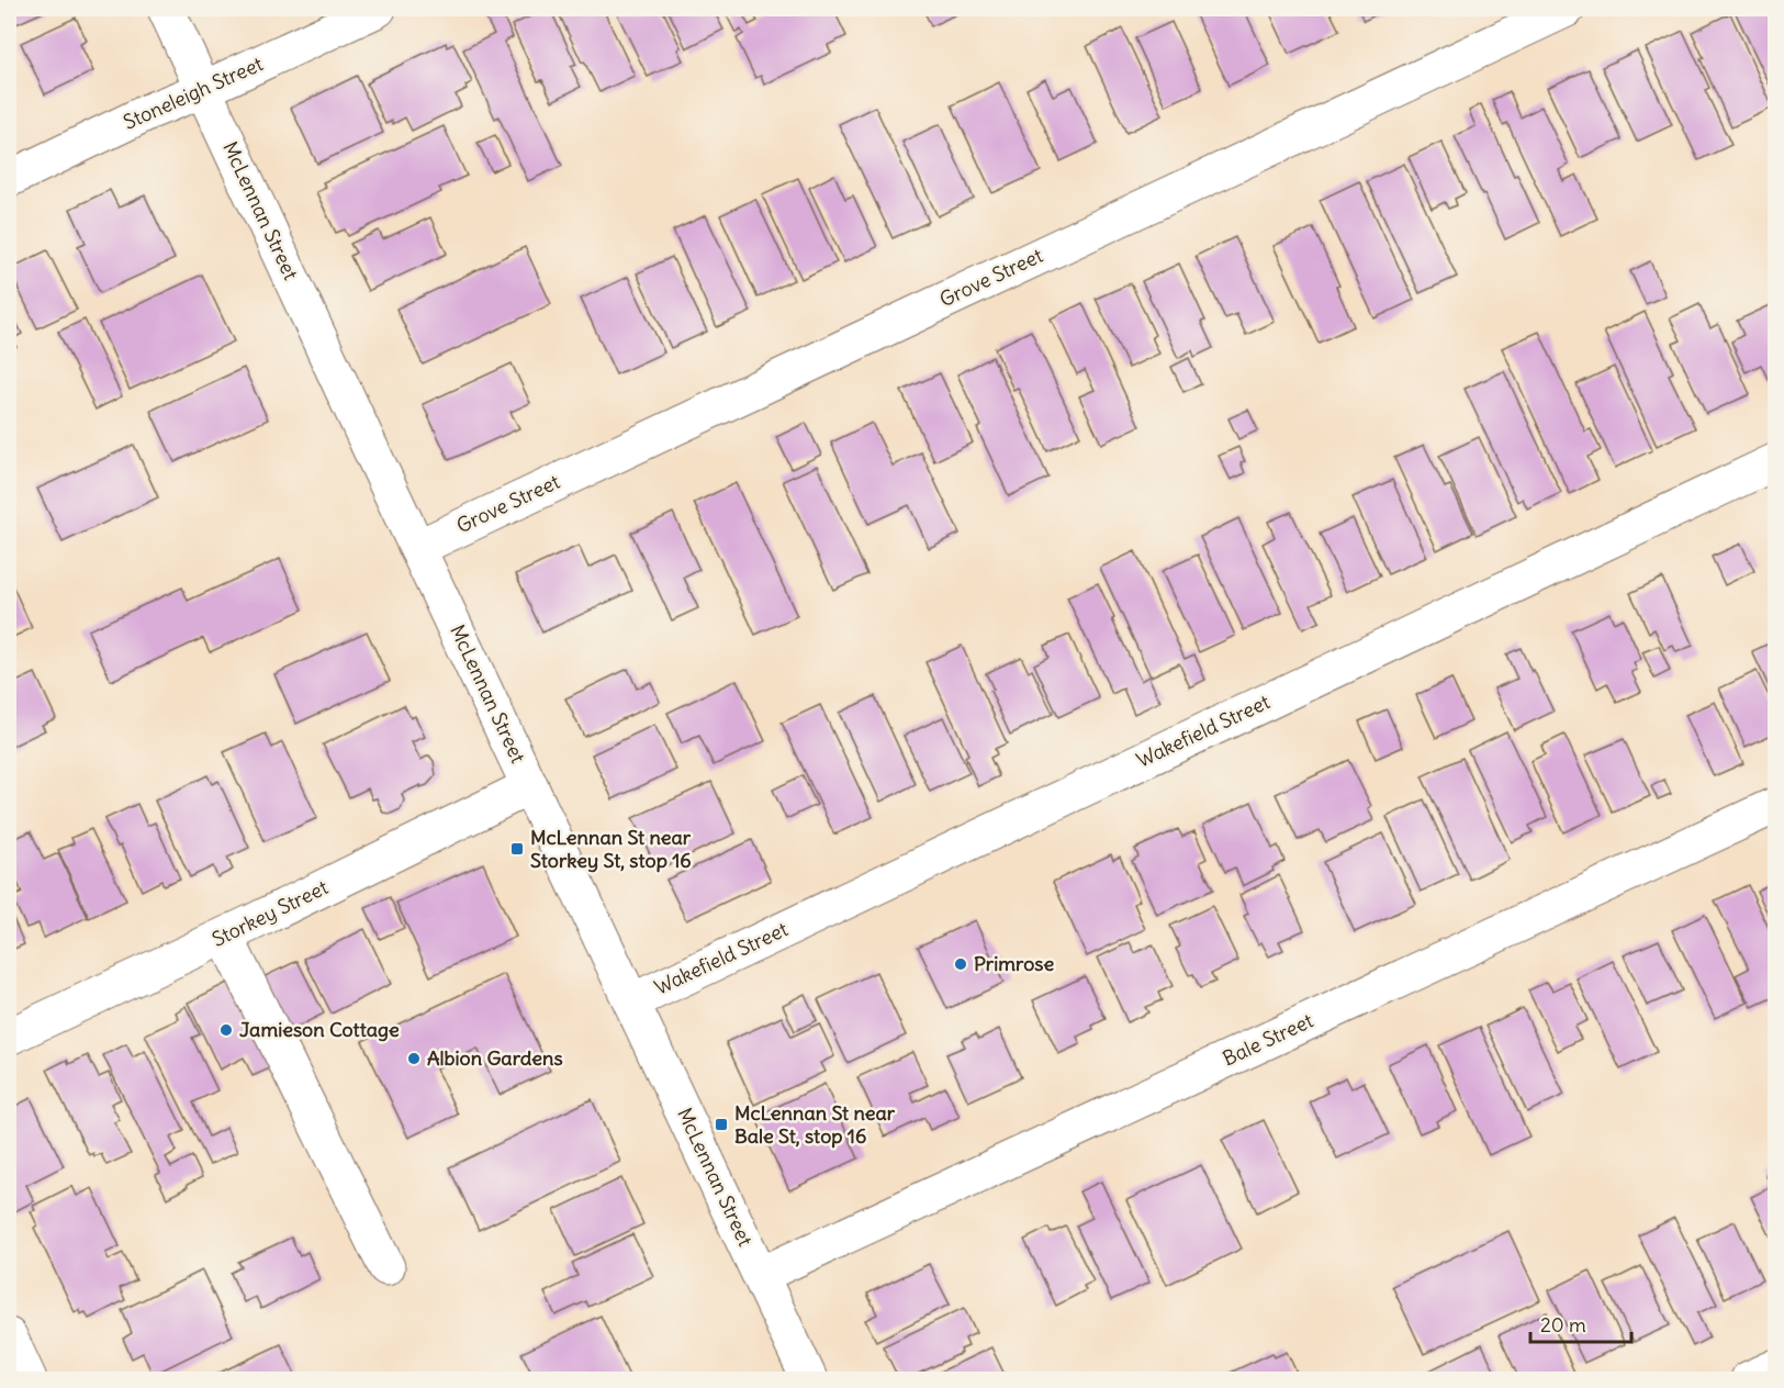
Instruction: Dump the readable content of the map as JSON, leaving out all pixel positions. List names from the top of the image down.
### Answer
{
  "streets": {
    "street": [
      "Stoneleigh Street",
      "McLennan Street",
      "Grove Street",
      "Wakefield Street",
      "Storkey Street",
      "Bale Street"
    ]
  },
  "crossings": [
    ["Stoneleigh Street", "McLennan Street"],
    ["McLennan Street", "Grove Street"],
    ["McLennan Street", "Wakefield Street"],
    ["McLennan Street", "Storkey Street"],
    ["McLennan Street", "Bale Street"]
  ],
  "places": {
    "transit": ["McLennan St near Storkey St, stop 16", "McLennan St near Bale St, stop 16"],
    "other": ["Primrose", "Jamieson Cottage", "Albion Gardens"]
  },
  "scale_bar": "20 m"
}
